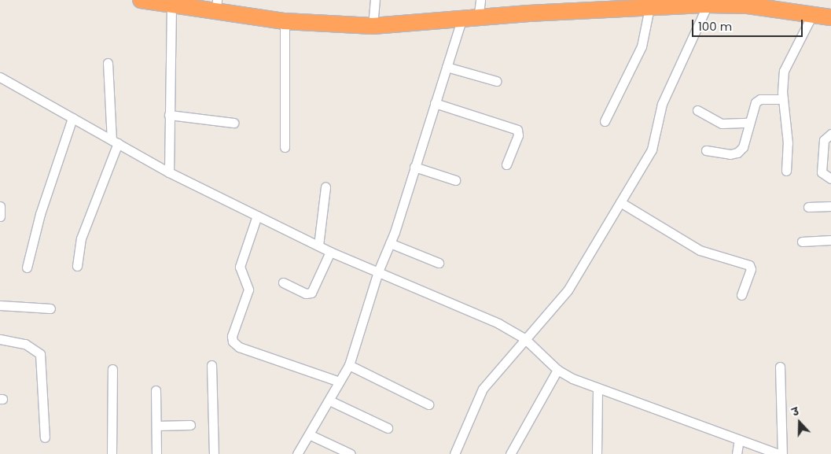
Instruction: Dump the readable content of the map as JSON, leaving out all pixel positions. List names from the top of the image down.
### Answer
{
  "scale_bar": "100 m",
  "north": "top"
}
